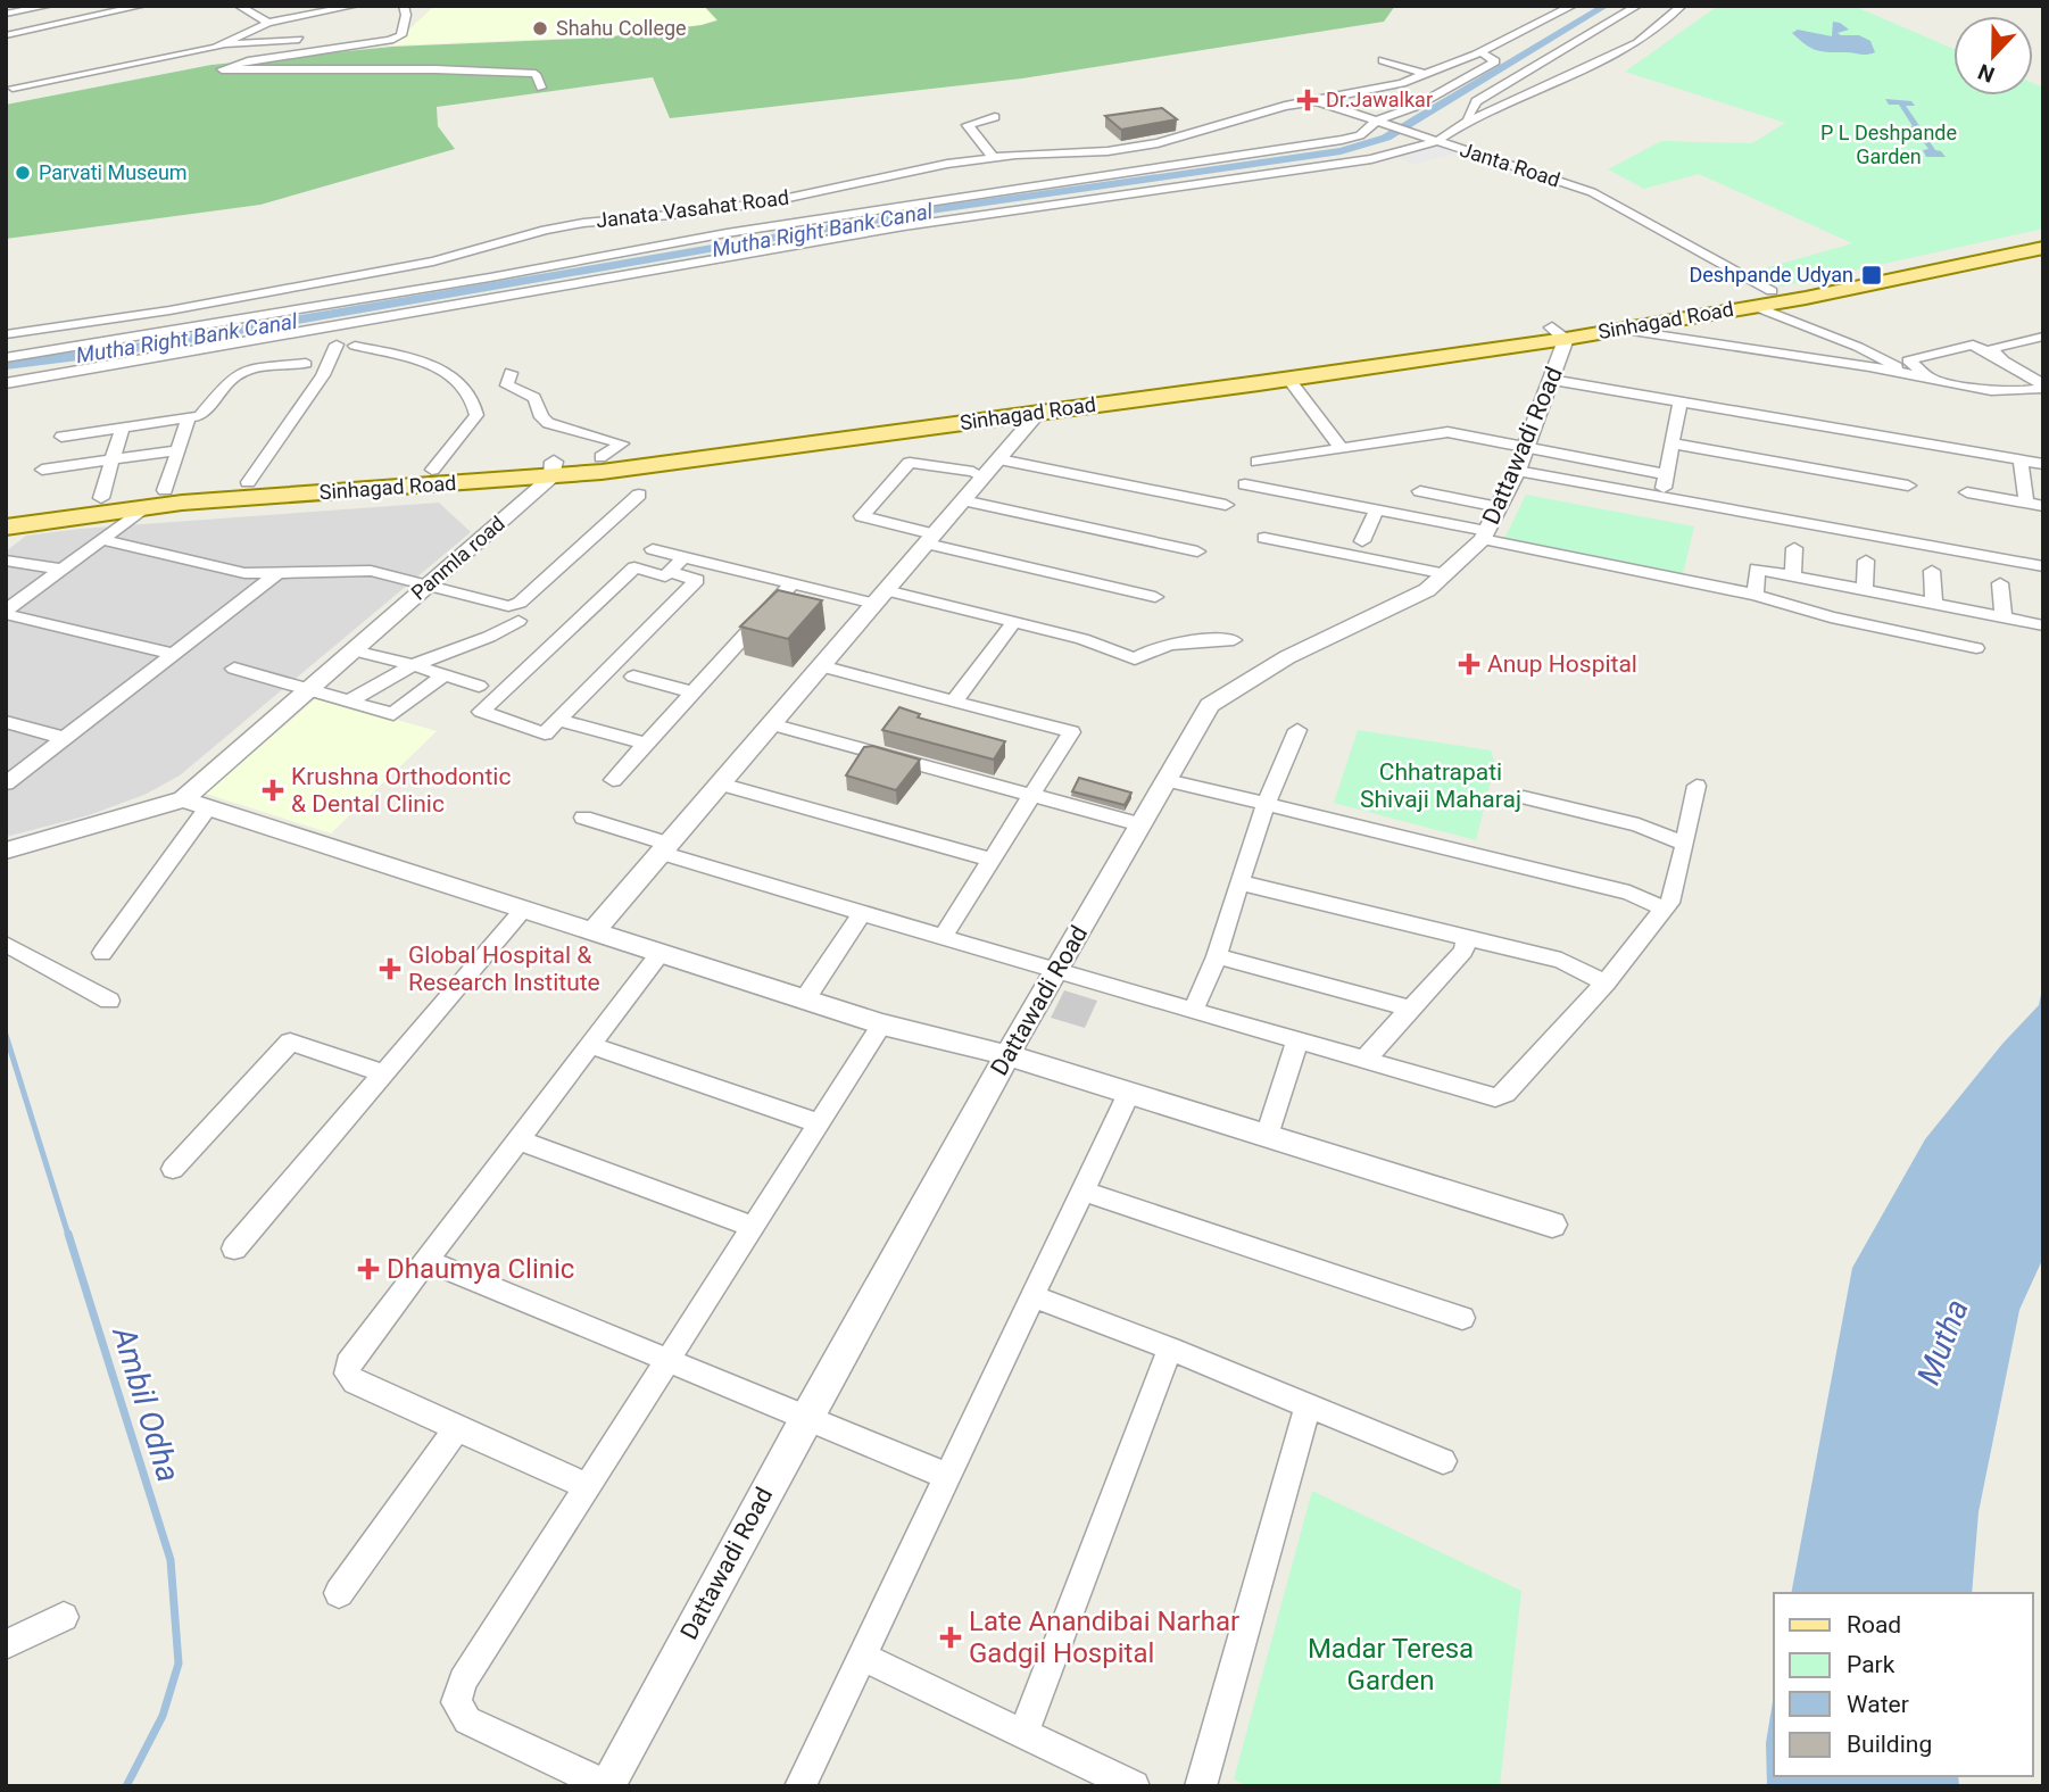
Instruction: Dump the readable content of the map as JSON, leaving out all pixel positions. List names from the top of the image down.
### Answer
{
  "streets": {
    "main road": ["Sinhagad Road"],
    "street": [
      "Janta Road",
      "Janata Vasahat Road",
      "Dattawadi Road",
      "Panmla road"
    ]
  },
  "crossings": [
    ["Janta Road", "Janata Vasahat Road"],
    ["Janta Road", "Sinhagad Road"],
    ["Sinhagad Road", "Dattawadi Road"],
    ["Sinhagad Road", "Panmla road"]
  ],
  "water": ["Mutha Right Bank Canal", "Mutha", "Ambil Odha"],
  "parks": ["P L Deshpande Garden", "Chhatrapati Shivaji Maharaj", "Madar Teresa Garden"],
  "places": {
    "other": ["Shahu College", "Parvati Museum"],
    "health": [
      "Dr.Jawalkar",
      "Anup Hospital",
      "Krushna Orthodontic & Dental Clinic",
      "Global Hospital & Research Institute",
      "Dhaumya Clinic",
      "Late Anandibai Narhar Gadgil Hospital"
    ],
    "transit": ["Deshpande Udyan"]
  },
  "legend": [
    "Road",
    "Park",
    "Water",
    "Building"
  ],
  "north": "bottom"
}
